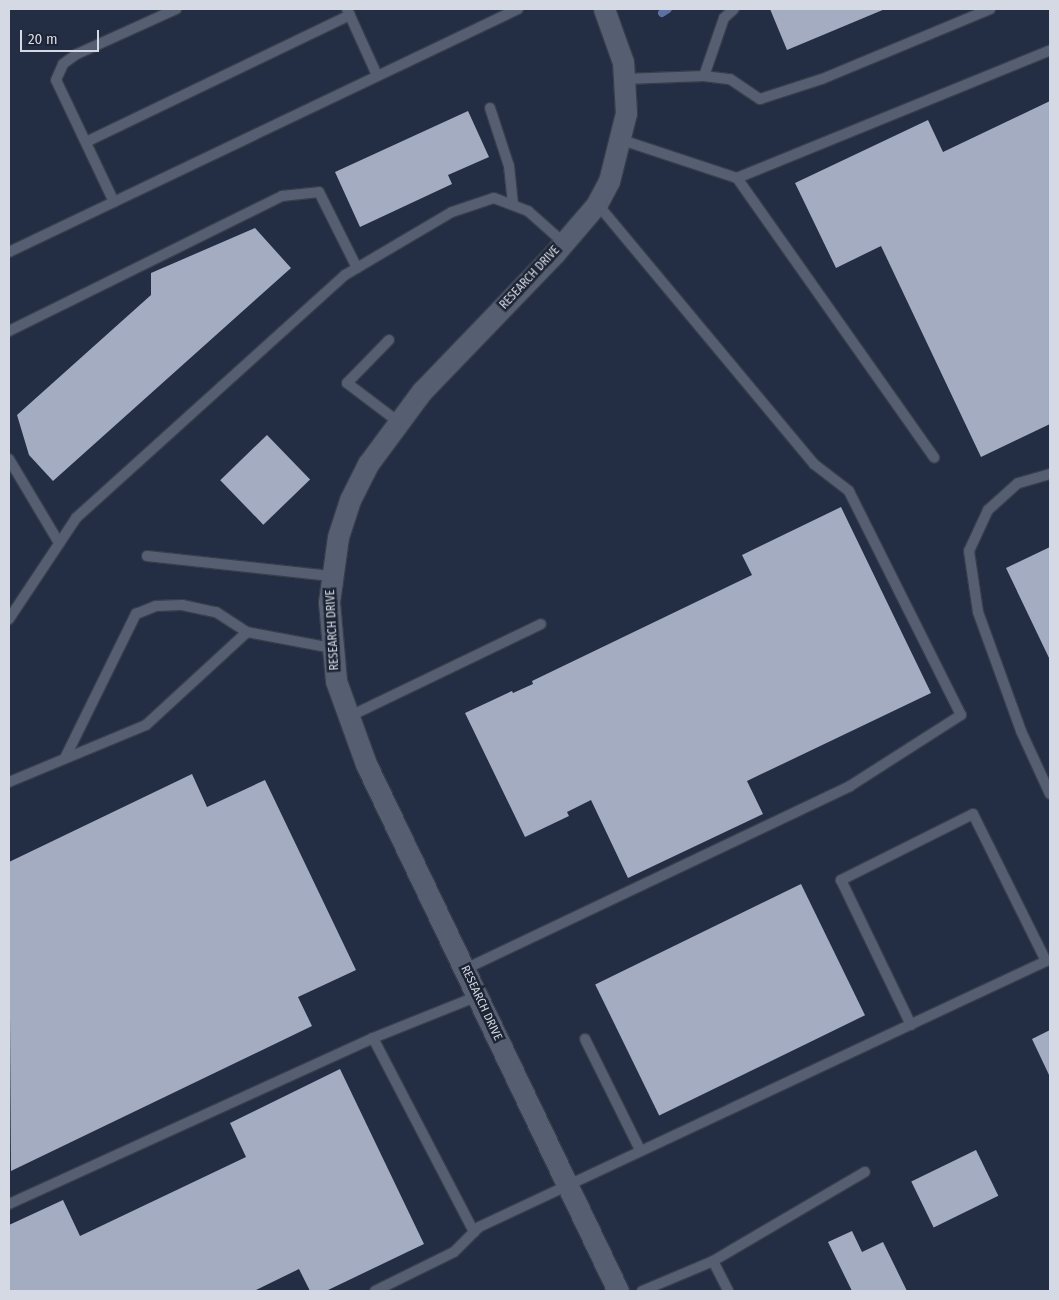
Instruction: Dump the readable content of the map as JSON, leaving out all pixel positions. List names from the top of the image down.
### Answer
{
  "streets": {
    "street": ["RESEARCH DRIVE"]
  },
  "scale_bar": "20 m"
}
